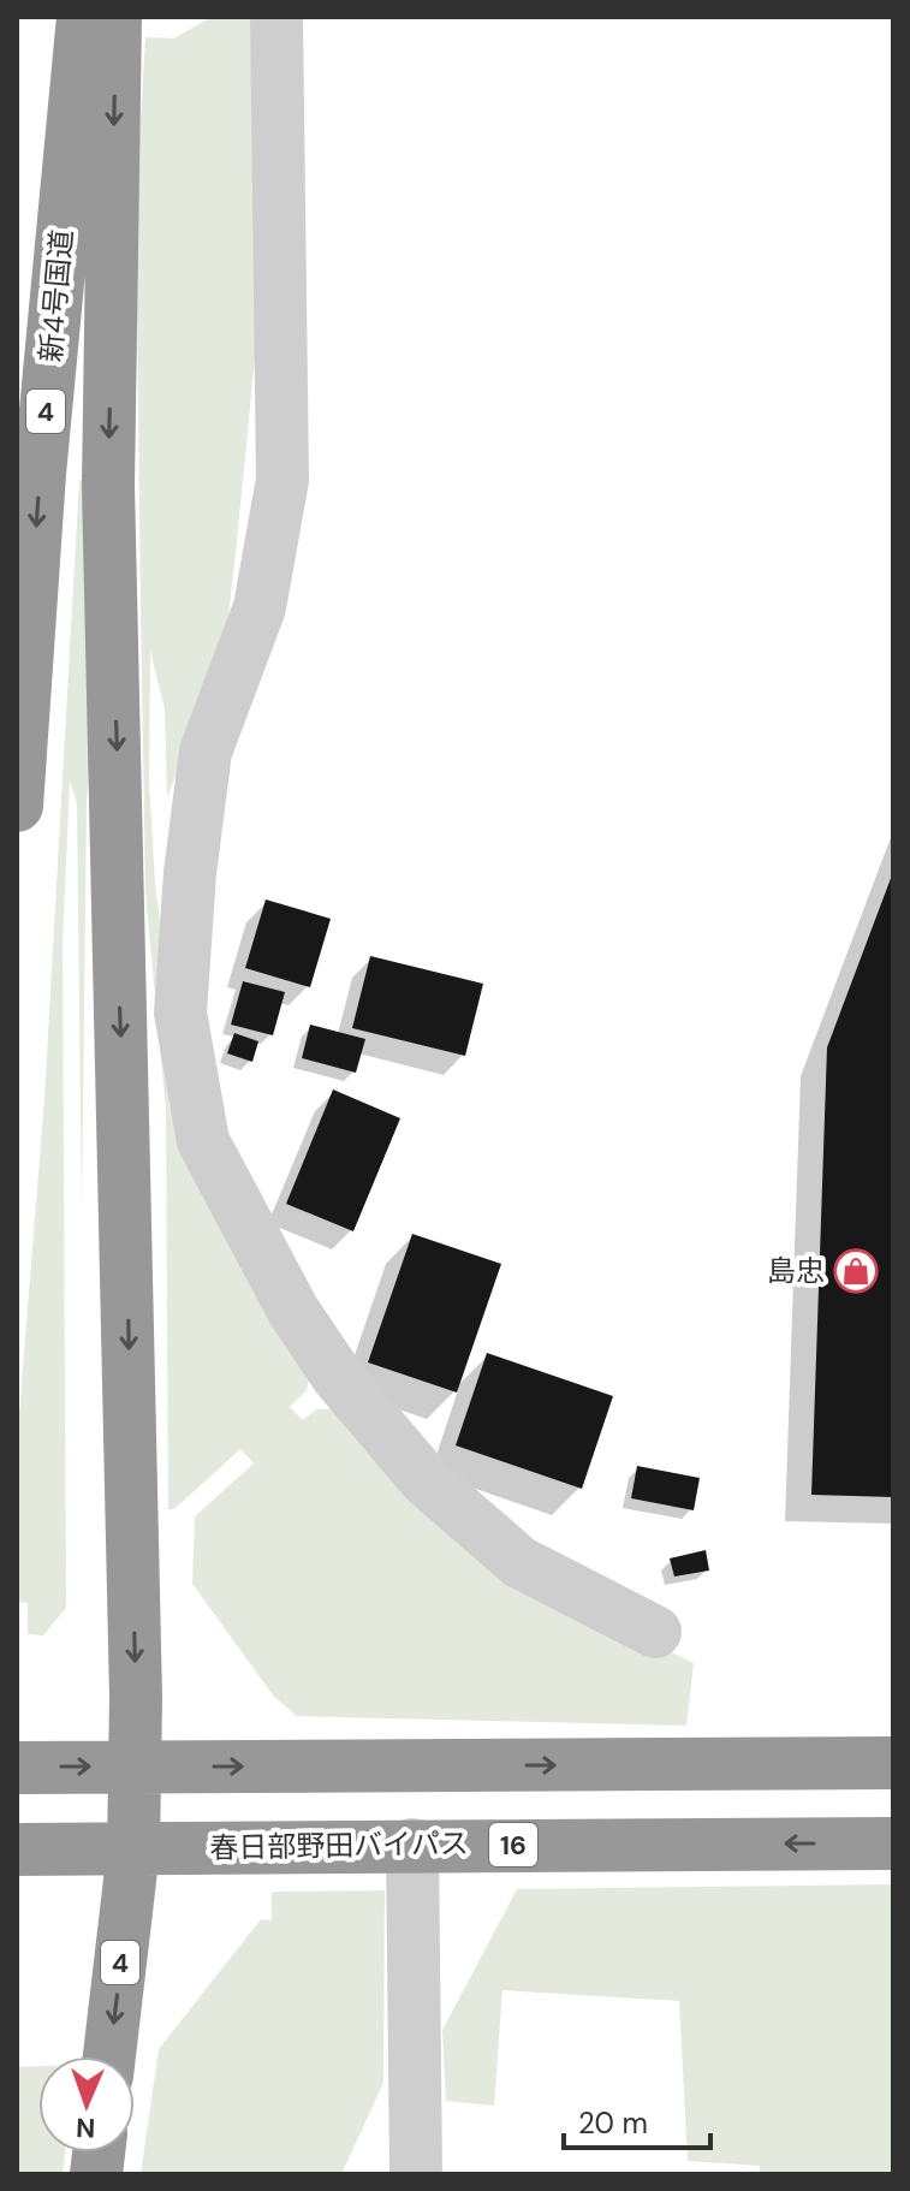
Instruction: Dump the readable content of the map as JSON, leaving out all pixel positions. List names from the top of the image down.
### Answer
{
  "streets": {
    "highway": [
      "新4号国道",
      "4",
      "16",
      "春日部野田バイパス"
    ]
  },
  "crossings": [
    ["4", "春日部野田バイパス"]
  ],
  "places": {
    "shop": ["島忠"]
  },
  "scale_bar": "20 m",
  "north": "bottom"
}
